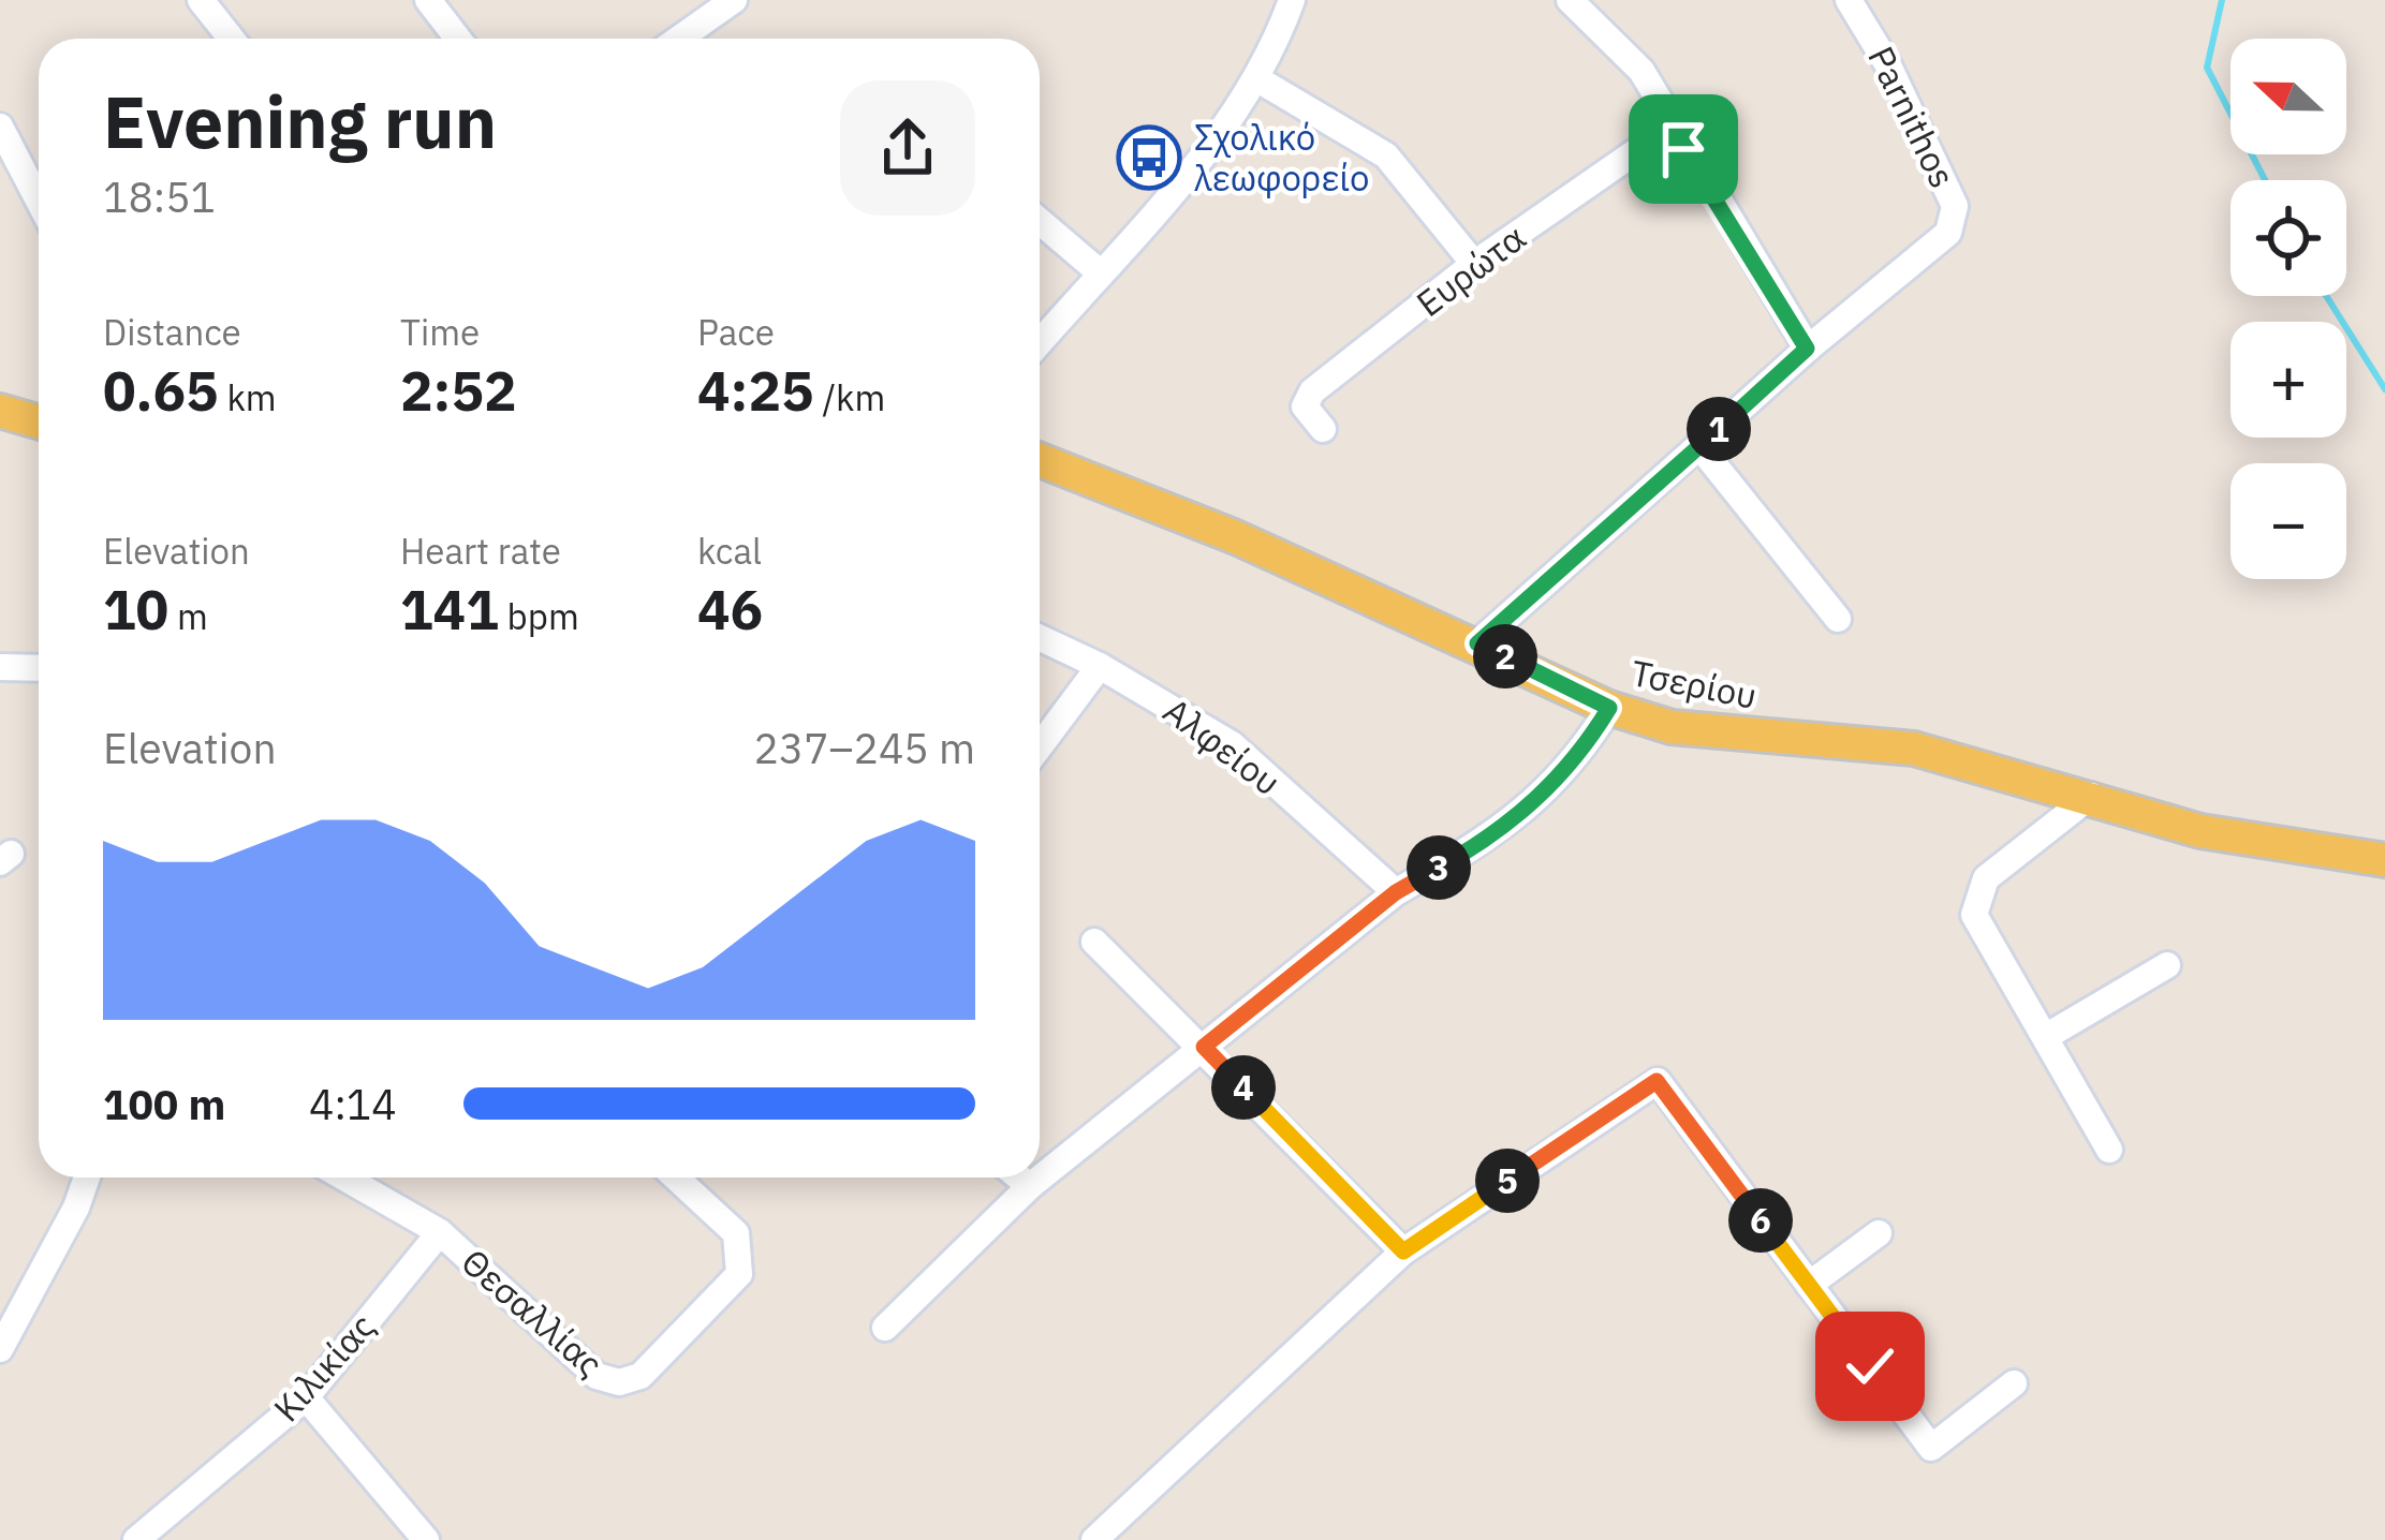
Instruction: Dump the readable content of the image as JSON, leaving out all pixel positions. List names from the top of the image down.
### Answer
{
  "streets": {
    "main road": ["Τσερίου"],
    "street": [
      "Parnithos",
      "Ευρώτα",
      "Αλφείου",
      "Θεσαλλίας",
      "Κιλικίας"
    ]
  },
  "crossings": [
    ["Parnithos", "Τσερίου"],
    ["Θεσαλλίας", "Κιλικίας"]
  ],
  "places": {
    "bus stop": ["Σχολικό λεωφορείο"]
  },
  "north": "left",
  "page": {
    "map_buttons": ["+", "−"],
    "heading": ["Evening run", "18:51"],
    "stats": [
      ["Distance", "0.65 km"],
      ["Time", "2:52"],
      ["Pace", "4:25 /km"],
      ["Elevation", "10 m"],
      ["Heart rate", "141 bpm"],
      ["kcal", "46"]
    ],
    "pins": [
      "1",
      "2",
      "3",
      "4",
      "5",
      "6"
    ],
    "chart": ["Elevation", "237–245 m"],
    "list": [
      {
        "name": "100 m",
        "note": "4:14"
      }
    ]
  }
}
